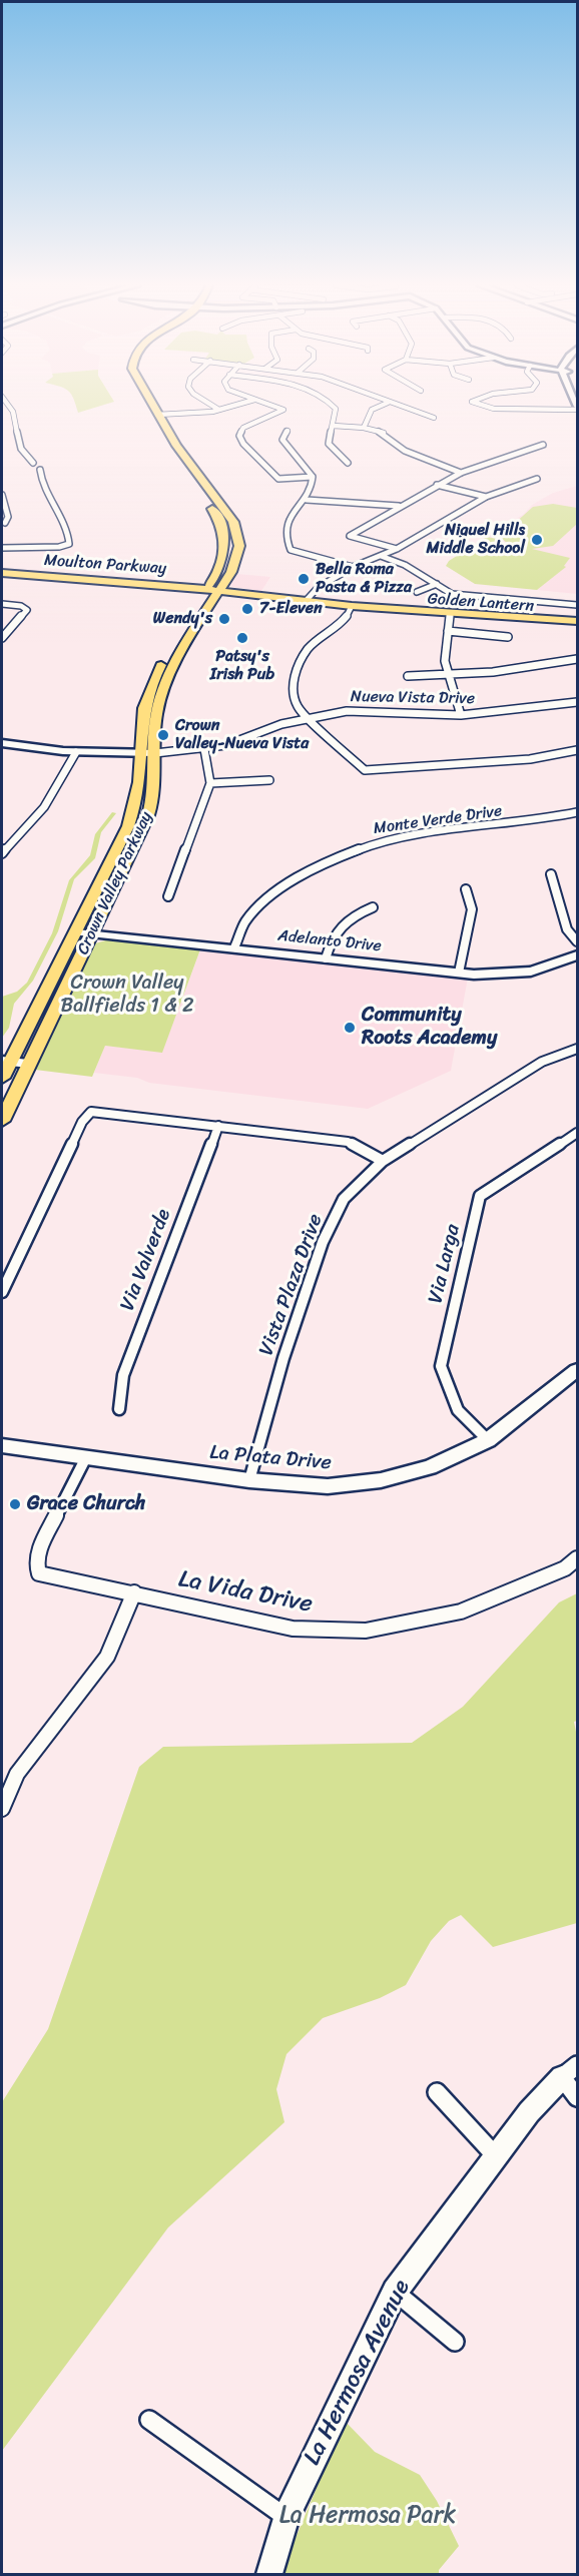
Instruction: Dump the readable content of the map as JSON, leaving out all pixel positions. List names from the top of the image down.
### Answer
{
  "streets": {
    "main road": ["Moulton Parkway", "Golden Lantern", "Crown Valley Parkway"],
    "street": [
      "Nueva Vista Drive",
      "Monte Verde Drive",
      "Adelanto Drive",
      "Via Valverde",
      "Via Larga",
      "Vista Plaza Drive",
      "La Plata Drive",
      "La Vida Drive",
      "La Hermosa Avenue"
    ]
  },
  "crossings": [
    ["Moulton Parkway", "Golden Lantern"],
    ["Moulton Parkway", "Crown Valley Parkway"],
    ["Golden Lantern", "Crown Valley Parkway"],
    ["Nueva Vista Drive", "Crown Valley Parkway"],
    ["Monte Verde Drive", "Adelanto Drive"],
    ["Crown Valley Parkway", "Adelanto Drive"],
    ["Via Larga", "La Plata Drive"],
    ["Vista Plaza Drive", "La Plata Drive"],
    ["La Plata Drive", "La Vida Drive"]
  ],
  "parks": ["Crown Valley Ballfields 1 & 2", "La Hermosa Park"],
  "places": [
    "Niguel Hills Middle School",
    "Bella Roma Pasta & Pizza",
    "7-Eleven",
    "Wendy's",
    "Patsy's Irish Pub",
    "Crown Valley-Nueva Vista",
    "Community Roots Academy",
    "Grace Church"
  ]
}
